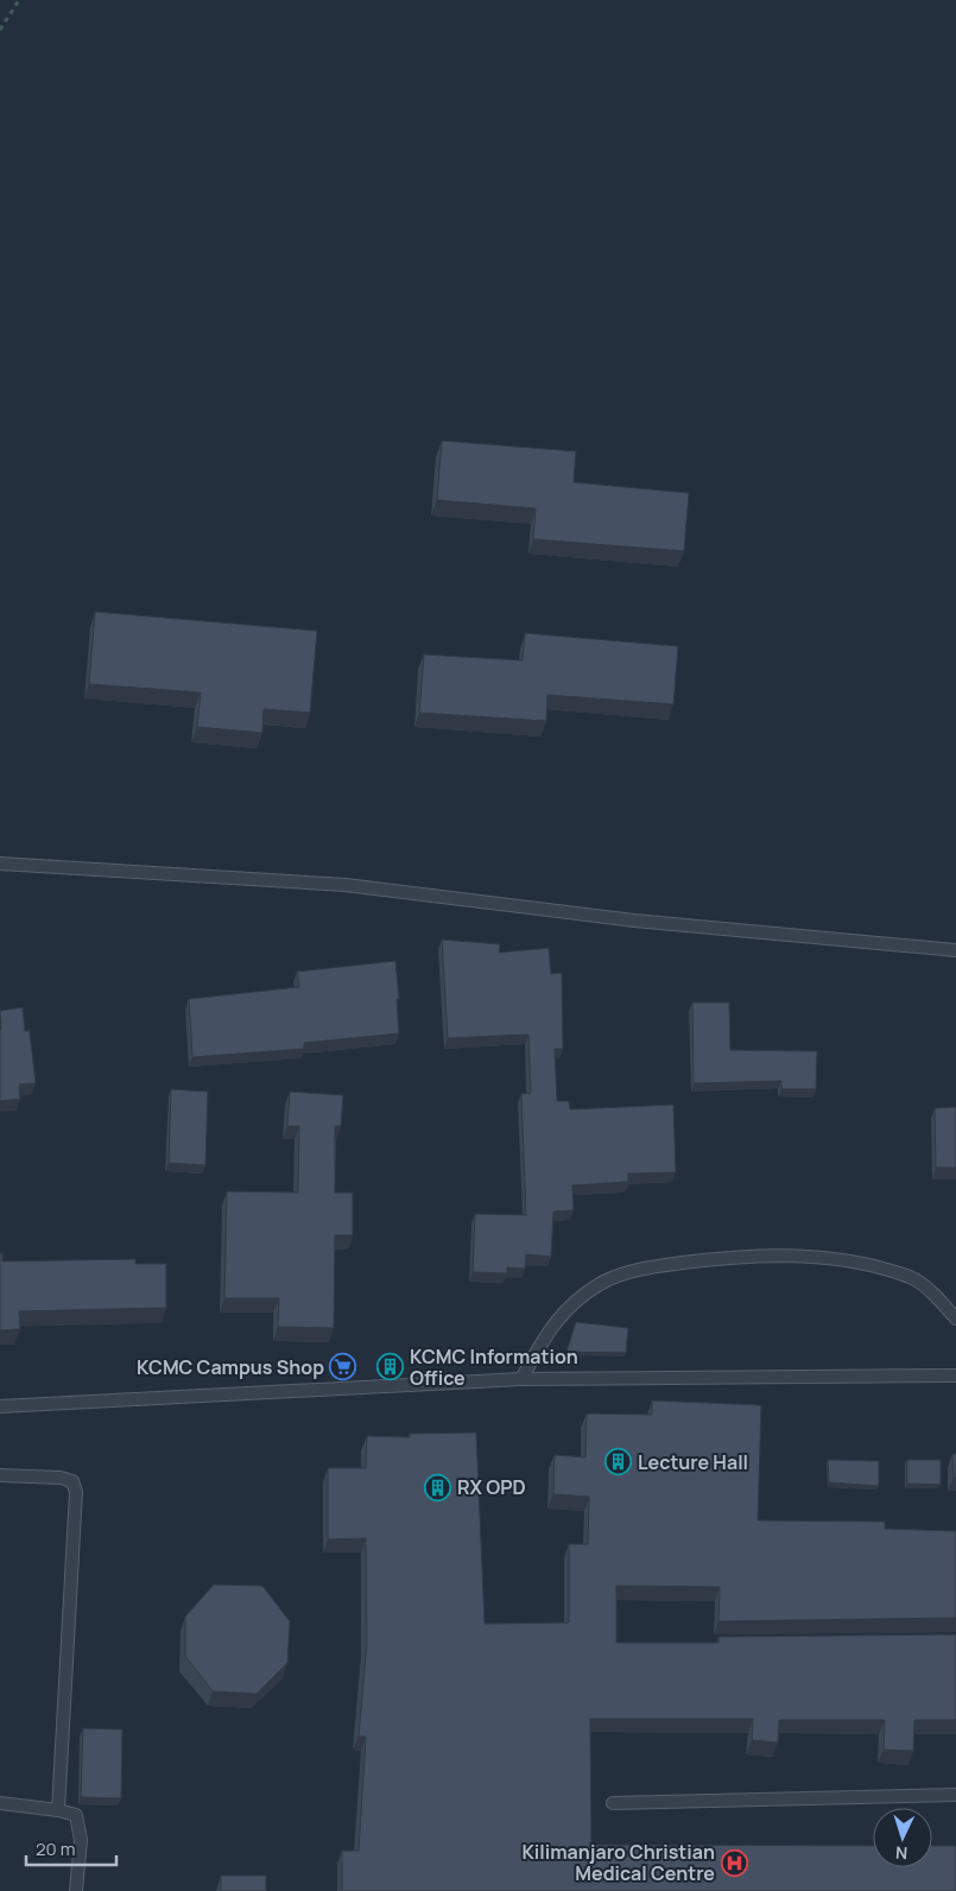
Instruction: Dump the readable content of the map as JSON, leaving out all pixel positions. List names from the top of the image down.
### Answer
{
  "places": {
    "supermarket": ["KCMC Campus Shop"],
    "building": ["KCMC Information Office", "Lecture Hall", "RX OPD"],
    "hospital": ["Kilimanjaro Christian Medical Centre"]
  },
  "scale_bar": "20 m",
  "north": "bottom"
}
